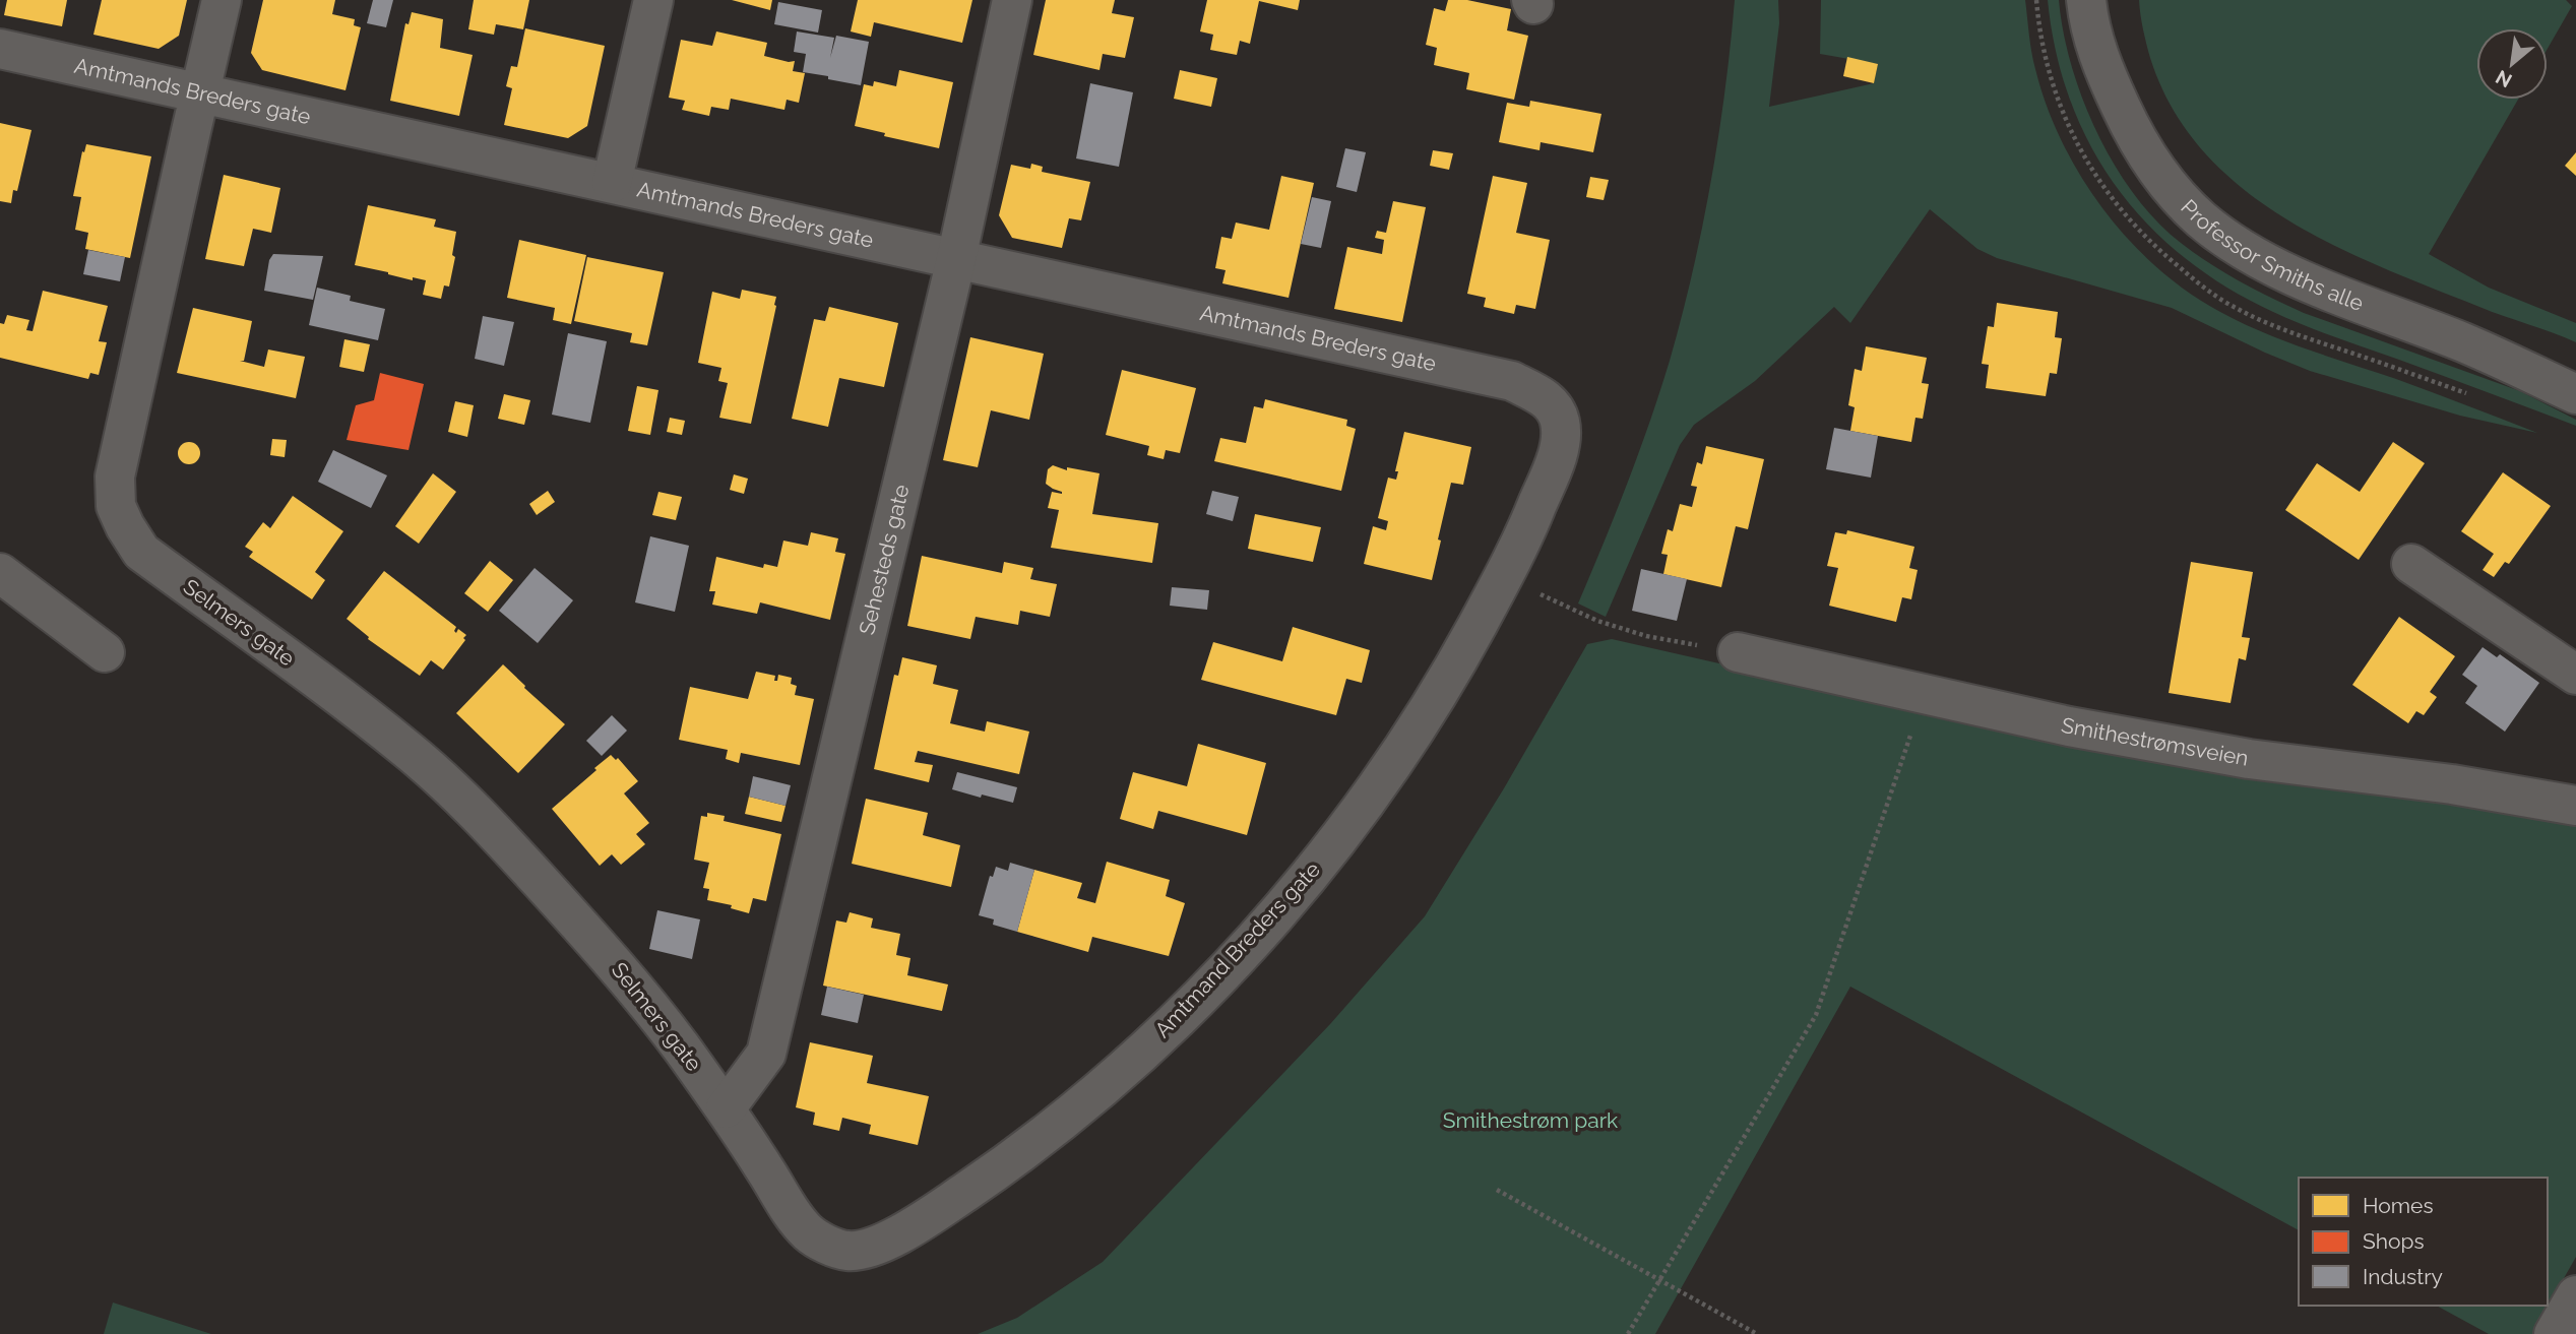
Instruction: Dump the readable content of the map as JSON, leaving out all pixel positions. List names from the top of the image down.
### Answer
{
  "streets": {
    "street": [
      "Amtmands Breders gate",
      "Professor Smiths alle",
      "Sehesteds gate",
      "Selmers gate",
      "Smithestrømsveien",
      "Amtmand Breders gate"
    ]
  },
  "crossings": [
    ["Amtmands Breders gate", "Sehesteds gate"],
    ["Amtmands Breders gate", "Selmers gate"],
    ["Amtmands Breders gate", "Amtmand Breders gate"],
    ["Sehesteds gate", "Selmers gate"],
    ["Sehesteds gate", "Amtmand Breders gate"],
    ["Selmers gate", "Amtmand Breders gate"]
  ],
  "parks": ["Smithestrøm park"],
  "legend": ["Homes", "Shops", "Industry"],
  "north": "bottom left"
}
